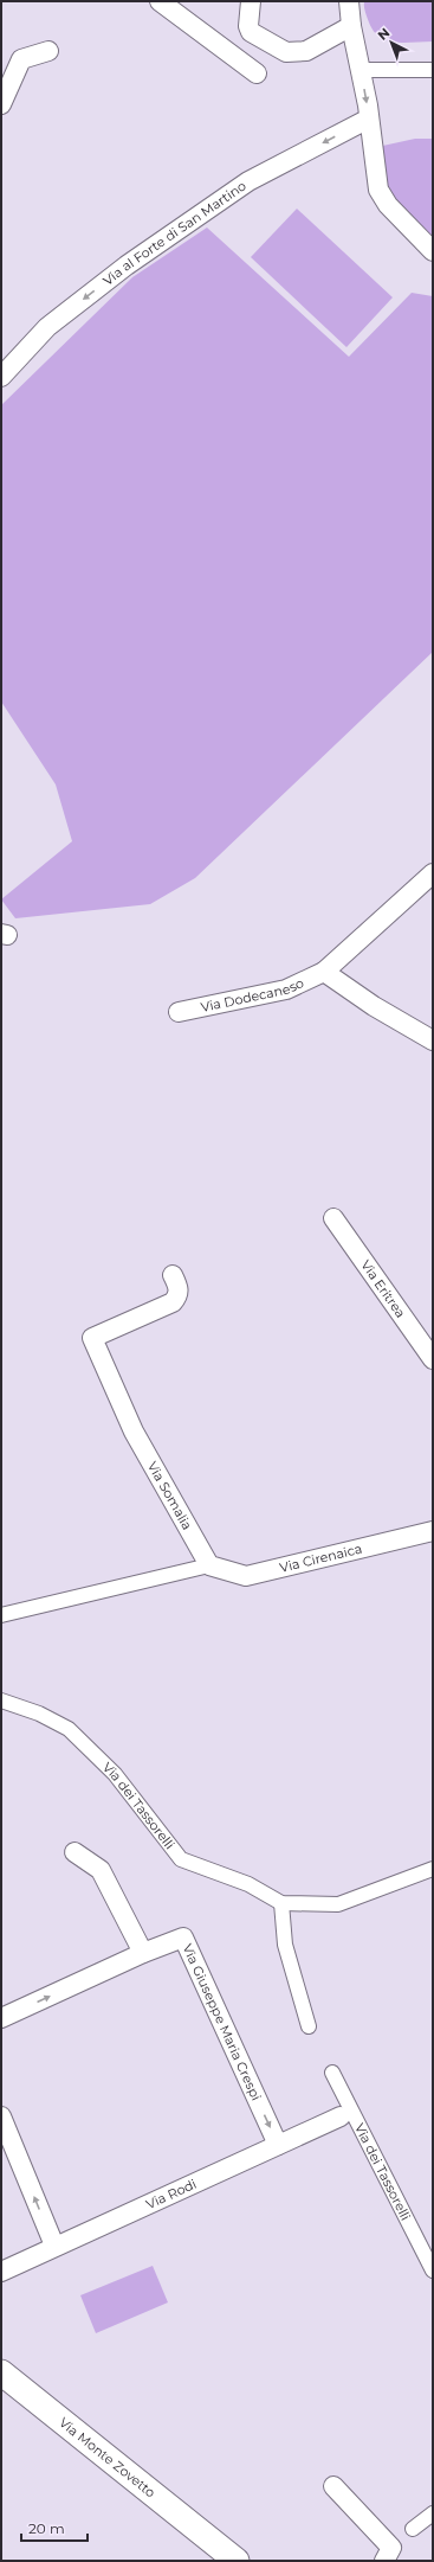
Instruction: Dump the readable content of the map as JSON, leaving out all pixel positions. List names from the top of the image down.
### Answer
{
  "streets": {
    "street": [
      "Via al Forte di San Martino",
      "Via Dodecaneso",
      "Via Eritrea",
      "Via Somalia",
      "Via Cirenaica",
      "Via dei Tassorelli",
      "Via Giuseppe Maria Crespi",
      "Via Rodi",
      "Via Monte Zovetto"
    ]
  },
  "crossings": [
    ["Via Somalia", "Via Cirenaica"],
    ["Via Giuseppe Maria Crespi", "Via Rodi"]
  ],
  "one_way": ["Via al Forte di San Martino"],
  "scale_bar": "20 m",
  "north": "top left"
}
